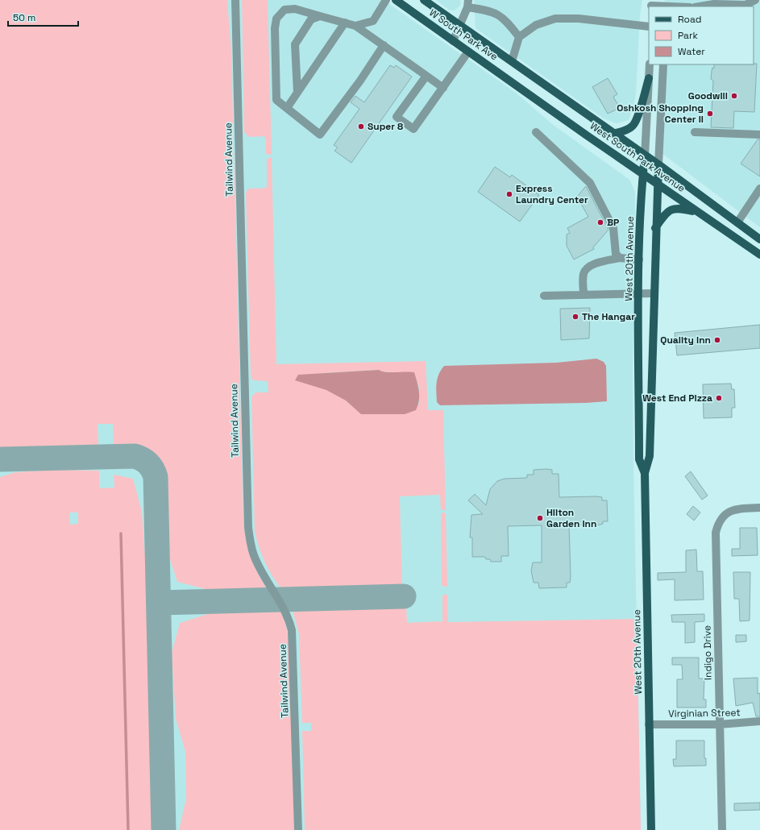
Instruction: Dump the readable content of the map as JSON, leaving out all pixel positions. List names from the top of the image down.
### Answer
{
  "streets": {
    "main road": ["W South Park Ave", "West South Park Avenue", "West 20th Avenue"],
    "street": ["Tailwind Avenue", "Indigo Drive", "Virginian Street"]
  },
  "crossings": [
    ["W South Park Ave", "West South Park Avenue"],
    ["West South Park Avenue", "West 20th Avenue"],
    ["West 20th Avenue", "Virginian Street"],
    ["Indigo Drive", "Virginian Street"]
  ],
  "places": [
    "Goodwill",
    "Oshkosh Shopping Center II",
    "Super 8",
    "Express Laundry Center",
    "BP",
    "The Hangar",
    "Quality Inn",
    "West End Pizza",
    "Hilton Garden Inn"
  ],
  "legend": ["Road", "Park", "Water"],
  "scale_bar": "50 m"
}
